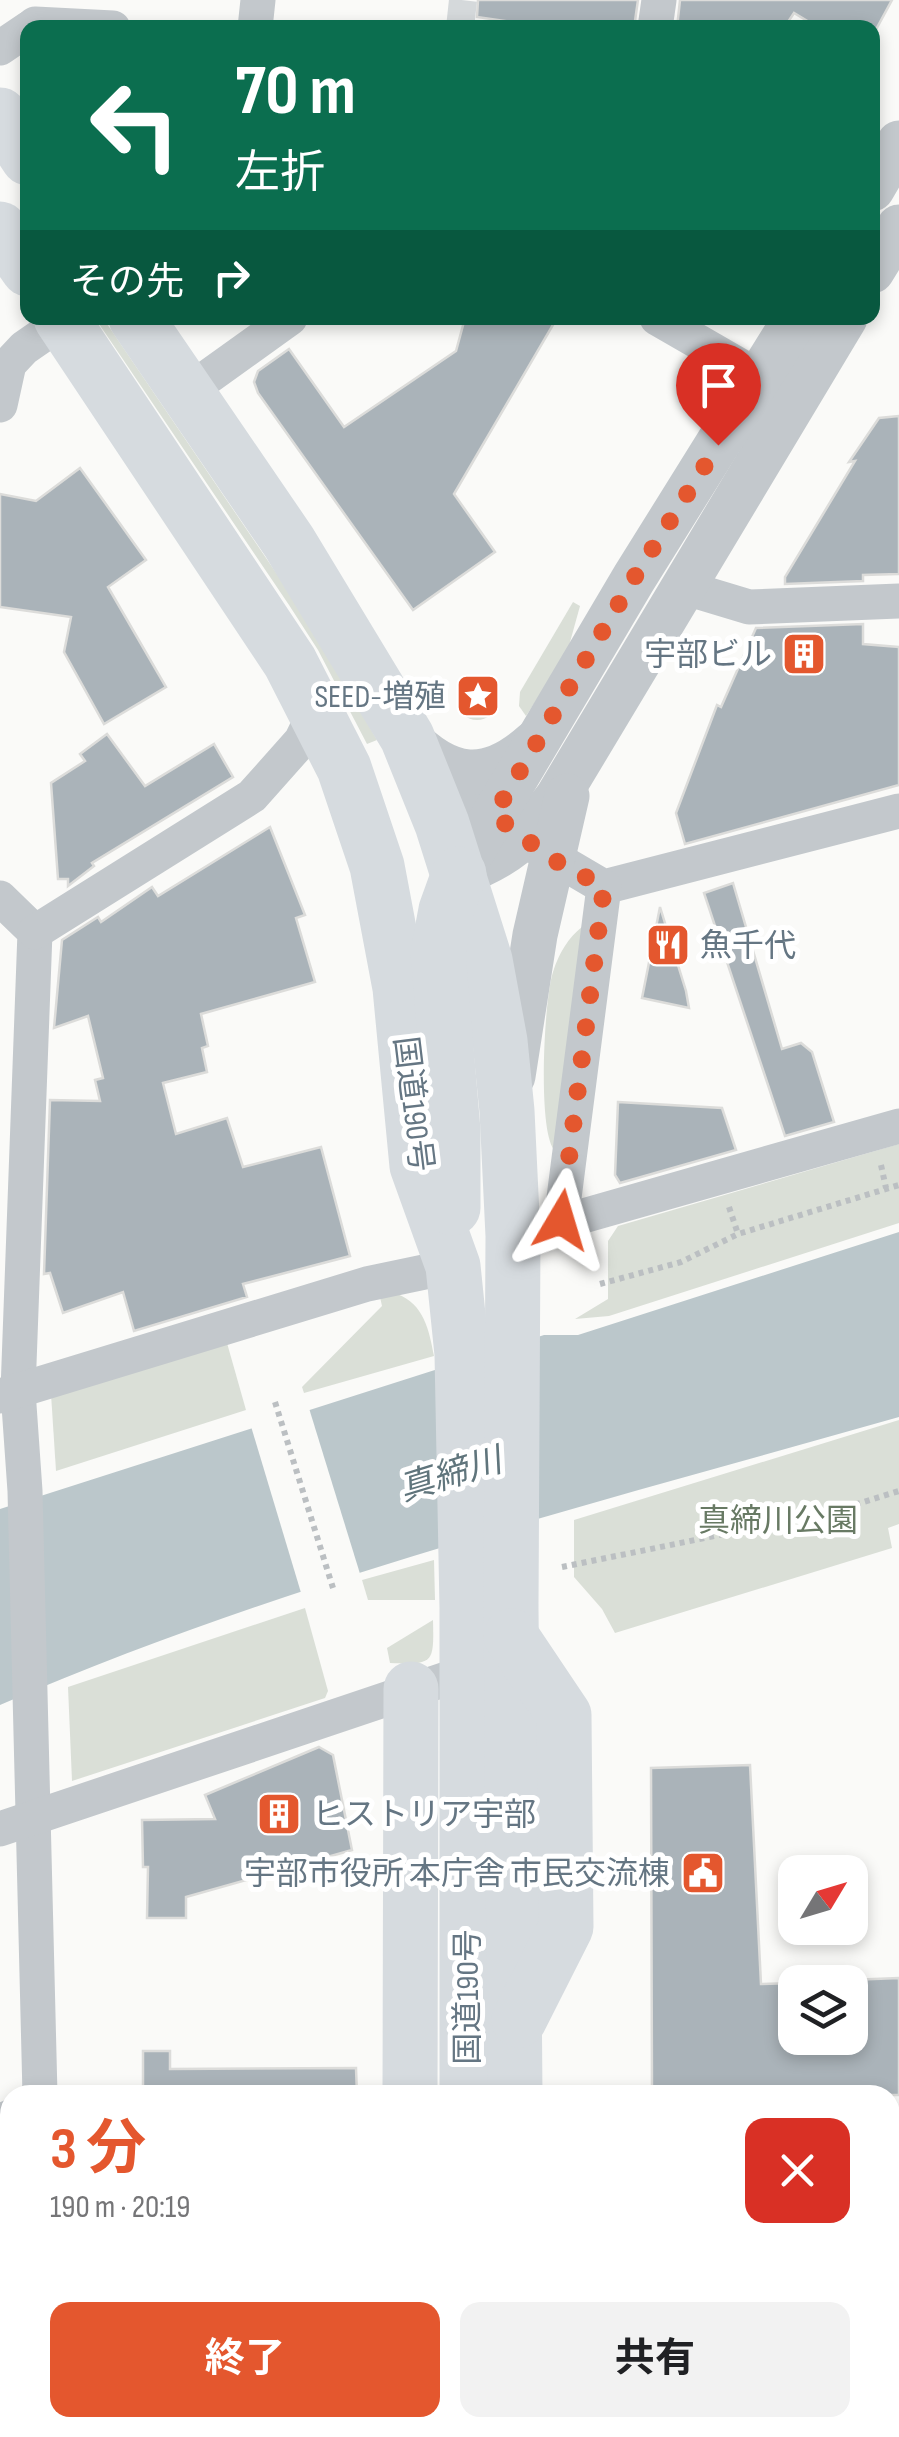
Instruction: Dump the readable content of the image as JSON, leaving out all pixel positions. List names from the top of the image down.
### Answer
{
  "streets": {
    "main road": ["国道190号"]
  },
  "water": ["真締川"],
  "parks": ["真締川公園"],
  "places": {
    "building": ["宇部ビル", "ヒストリア宇部"],
    "place": ["SEED-増殖"],
    "restaurant": ["魚千代"],
    "public building": ["宇部市役所 本庁舎 市民交流棟"]
  },
  "north": "top right",
  "page": {
    "turn": ["70 m", "左折"],
    "then": "その先",
    "heading": ["3 分", "190 m · 20:19"],
    "buttons": ["終了", "共有"]
  }
}
